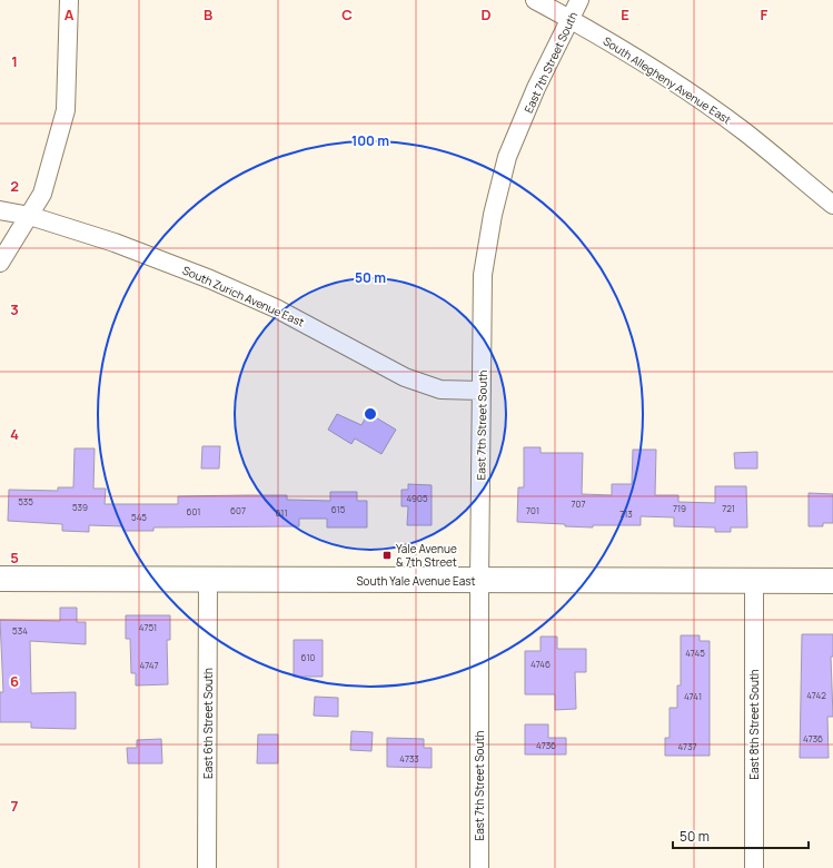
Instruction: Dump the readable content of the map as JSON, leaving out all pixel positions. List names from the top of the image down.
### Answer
{
  "streets": {
    "main road": ["South Yale Avenue East"],
    "street": [
      "East 7th Street South",
      "South Allegheny Avenue East",
      "South Zurich Avenue East",
      "East 6th Street South",
      "East 8th Street South"
    ]
  },
  "crossings": [
    ["East 7th Street South", "South Allegheny Avenue East"],
    ["East 7th Street South", "South Zurich Avenue East"],
    ["East 7th Street South", "South Yale Avenue East"],
    ["South Yale Avenue East", "East 6th Street South"],
    ["South Yale Avenue East", "East 8th Street South"]
  ],
  "places": {
    "transit": ["Yale Avenue & 7th Street"]
  },
  "house_numbers": [
    "4905",
    "535",
    "707",
    "539",
    "719",
    "721",
    "615",
    "607",
    "701",
    "601",
    "611",
    "713",
    "545",
    "4751",
    "534",
    "4745",
    "610",
    "4746",
    "4747",
    "4742",
    "4741",
    "4736",
    "4736",
    "4737",
    "4733"
  ],
  "scale_bar": "50 m",
  "grid": {
    "columns": [
      "A",
      "B",
      "C",
      "D",
      "E",
      "F"
    ],
    "rows": [
      "1",
      "2",
      "3",
      "4",
      "5",
      "6",
      "7"
    ]
  },
  "rings": ["100 m", "50 m"]
}
